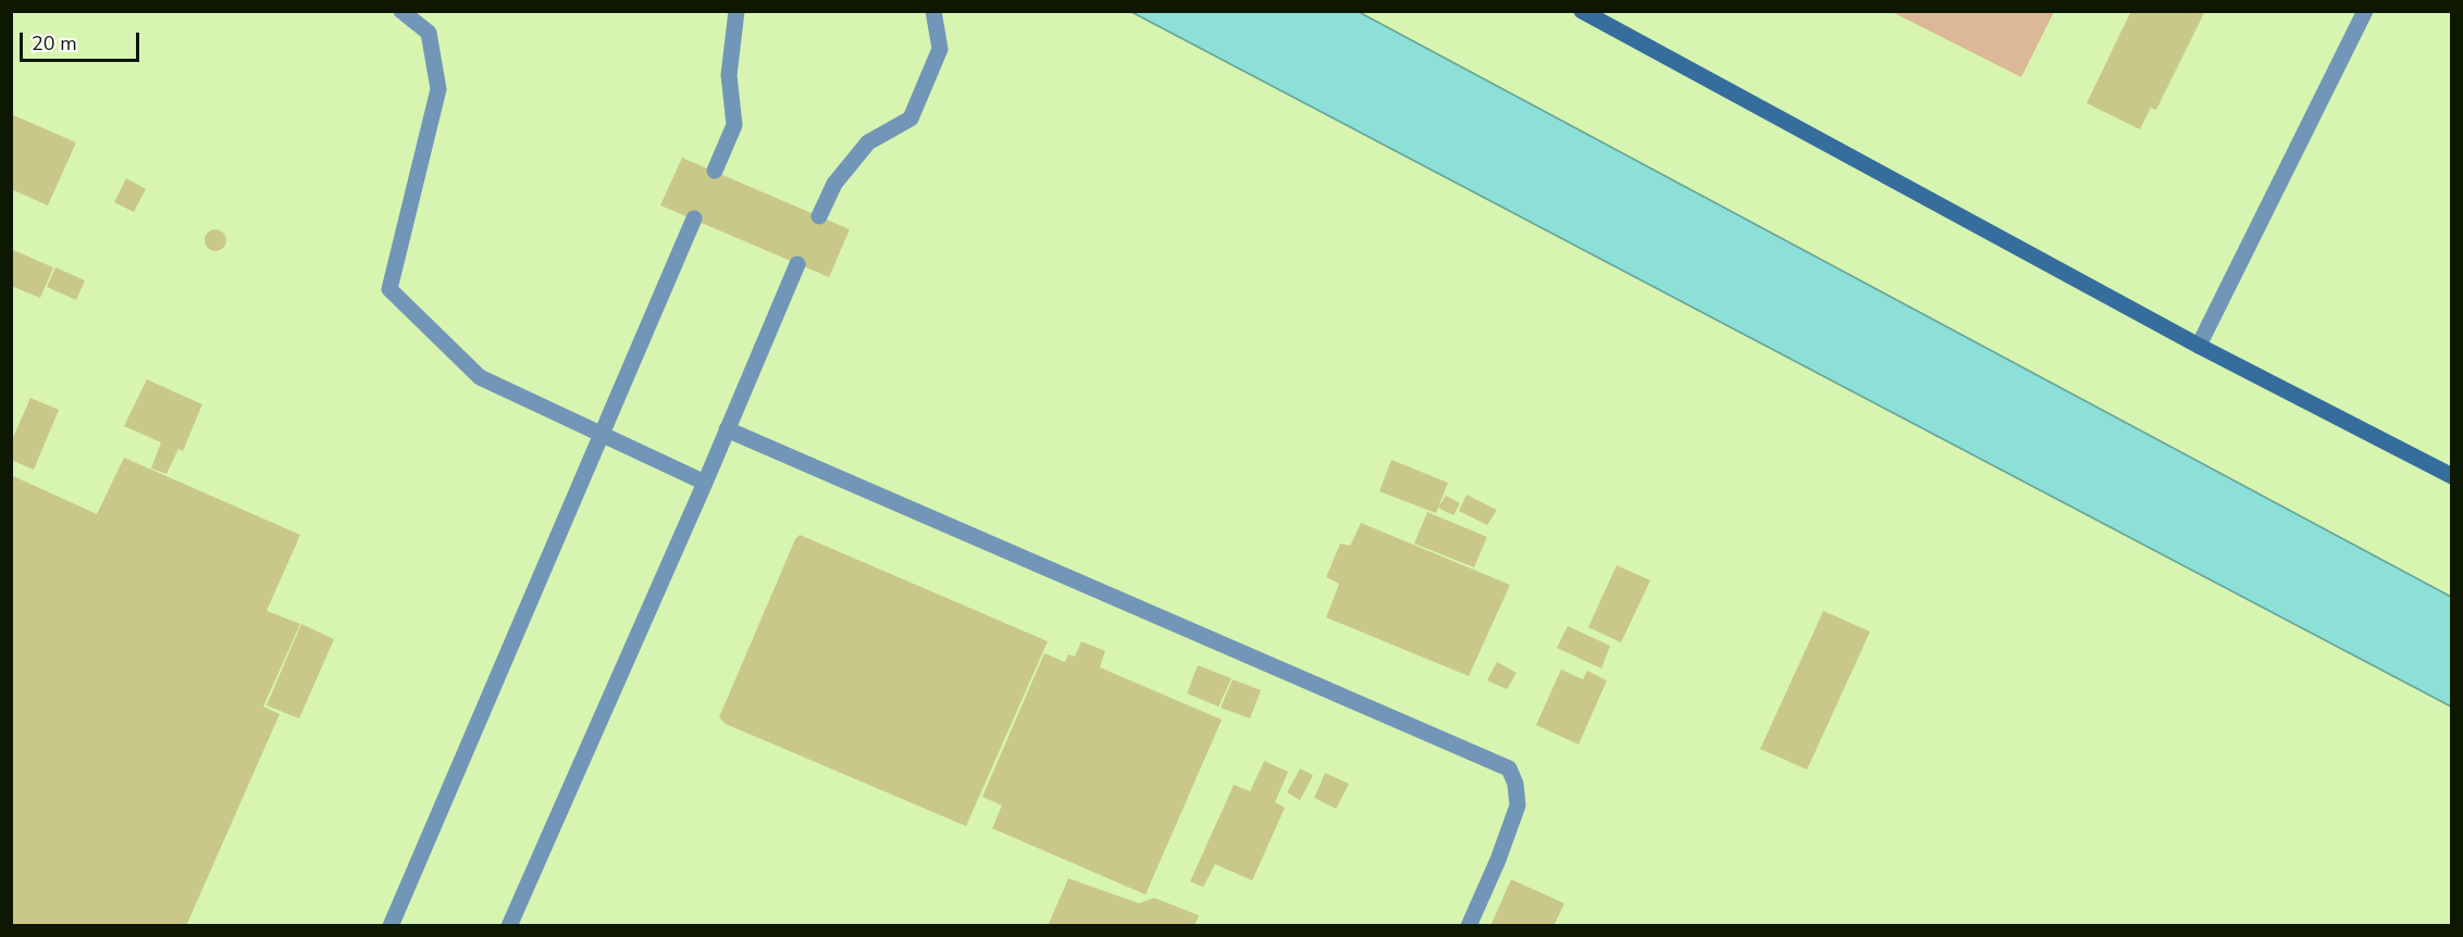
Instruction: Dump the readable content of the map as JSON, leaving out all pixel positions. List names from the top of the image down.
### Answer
{
  "scale_bar": "20 m"
}
